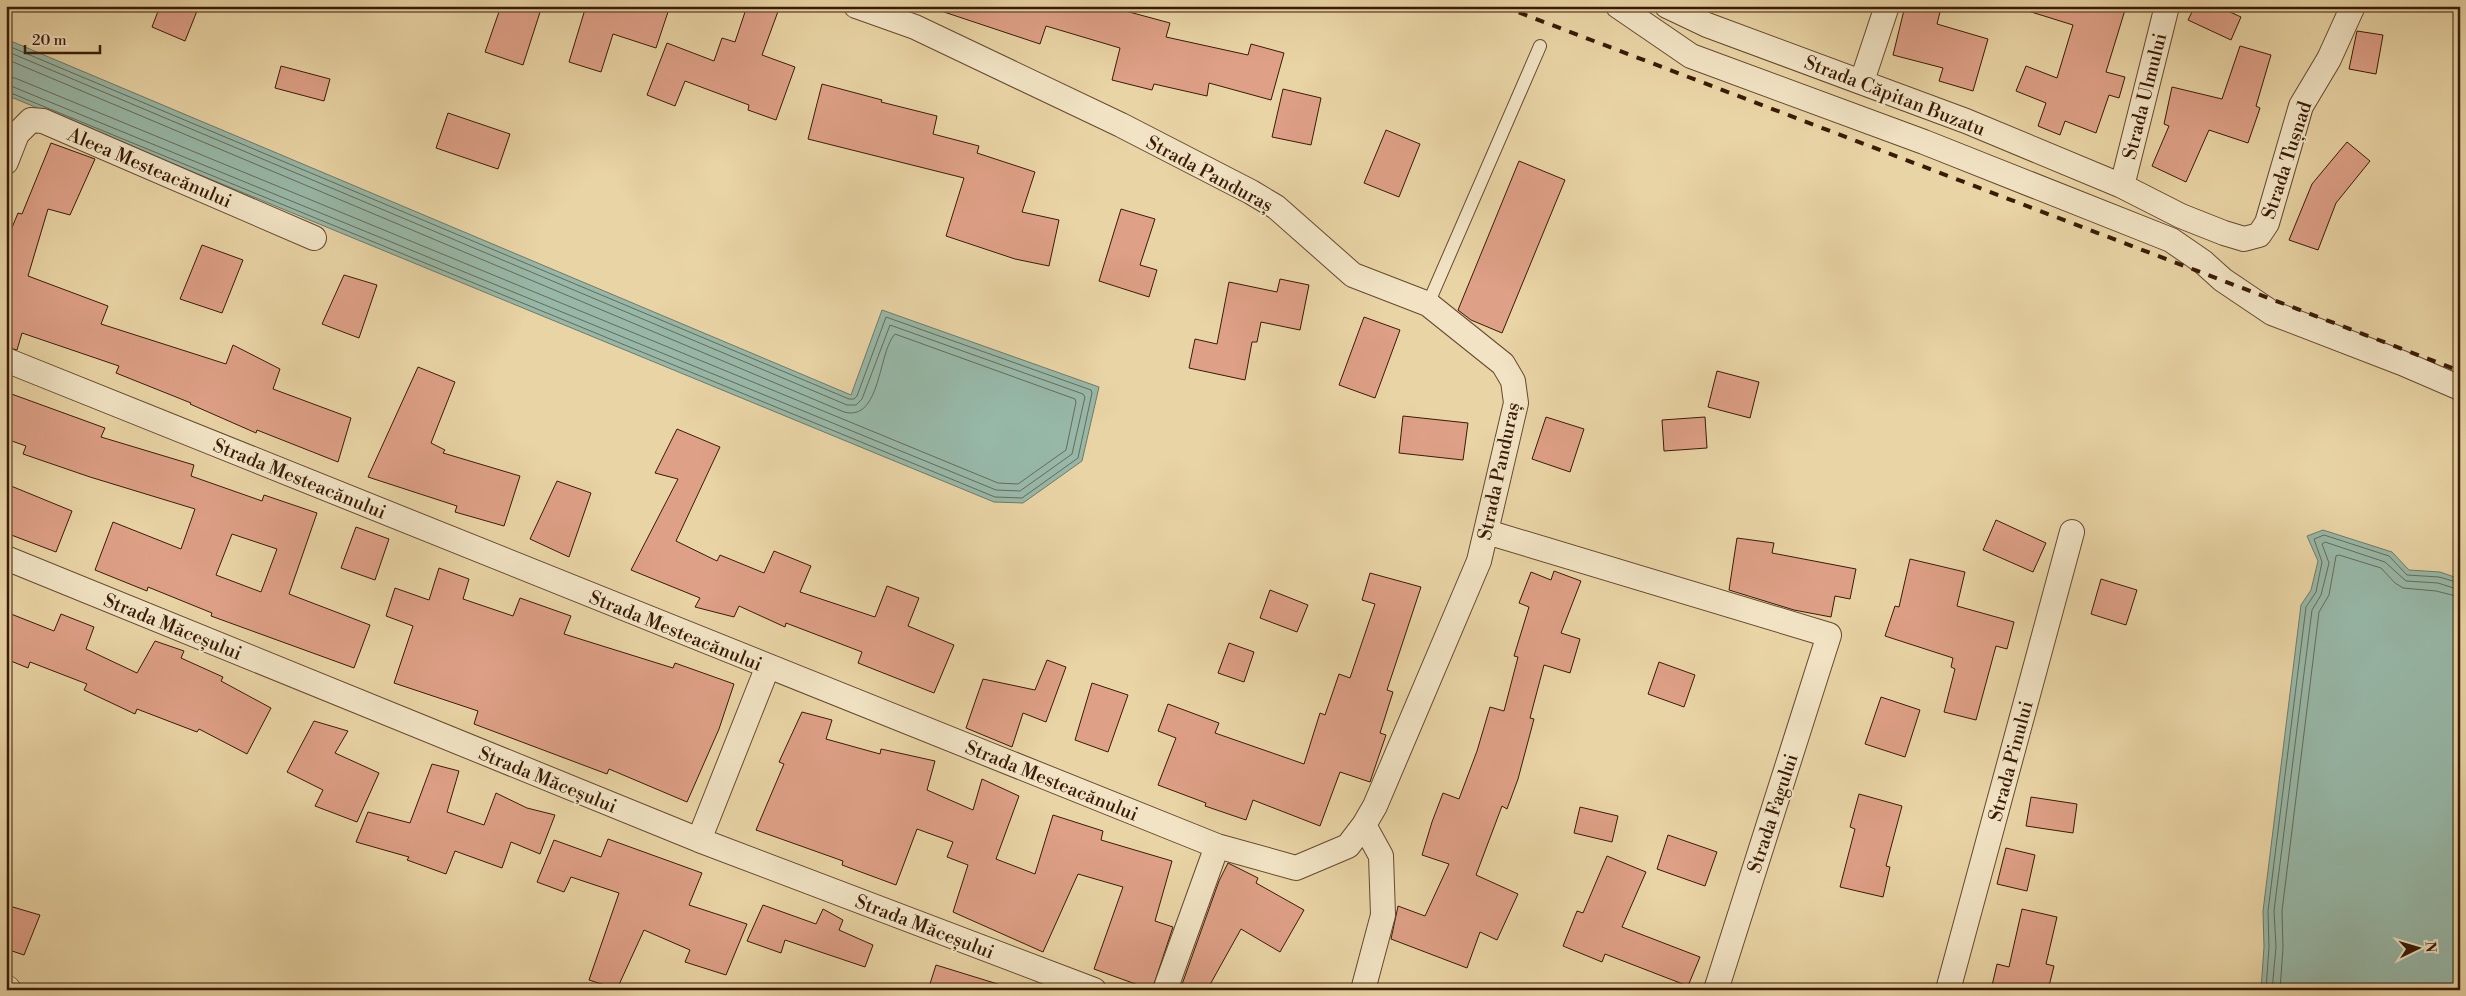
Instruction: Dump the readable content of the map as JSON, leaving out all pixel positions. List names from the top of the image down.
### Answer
{
  "streets": {
    "street": [
      "Strada Căpitan Buzatu",
      "Strada Ulmului",
      "Strada Tușnad",
      "Aleea Mesteacănului",
      "Strada Panduraș",
      "Strada Mesteacănului",
      "Strada Măceșului",
      "Strada Pinului",
      "Strada Fagului"
    ]
  },
  "crossings": [
    ["Strada Căpitan Buzatu", "Strada Ulmului"],
    ["Strada Căpitan Buzatu", "Strada Tușnad"],
    ["Strada Ulmului", "Strada Tușnad"],
    ["Strada Panduraș", "Strada Mesteacănului"],
    ["Strada Panduraș", "Strada Fagului"]
  ],
  "scale_bar": "20 m",
  "north": "right"
}
